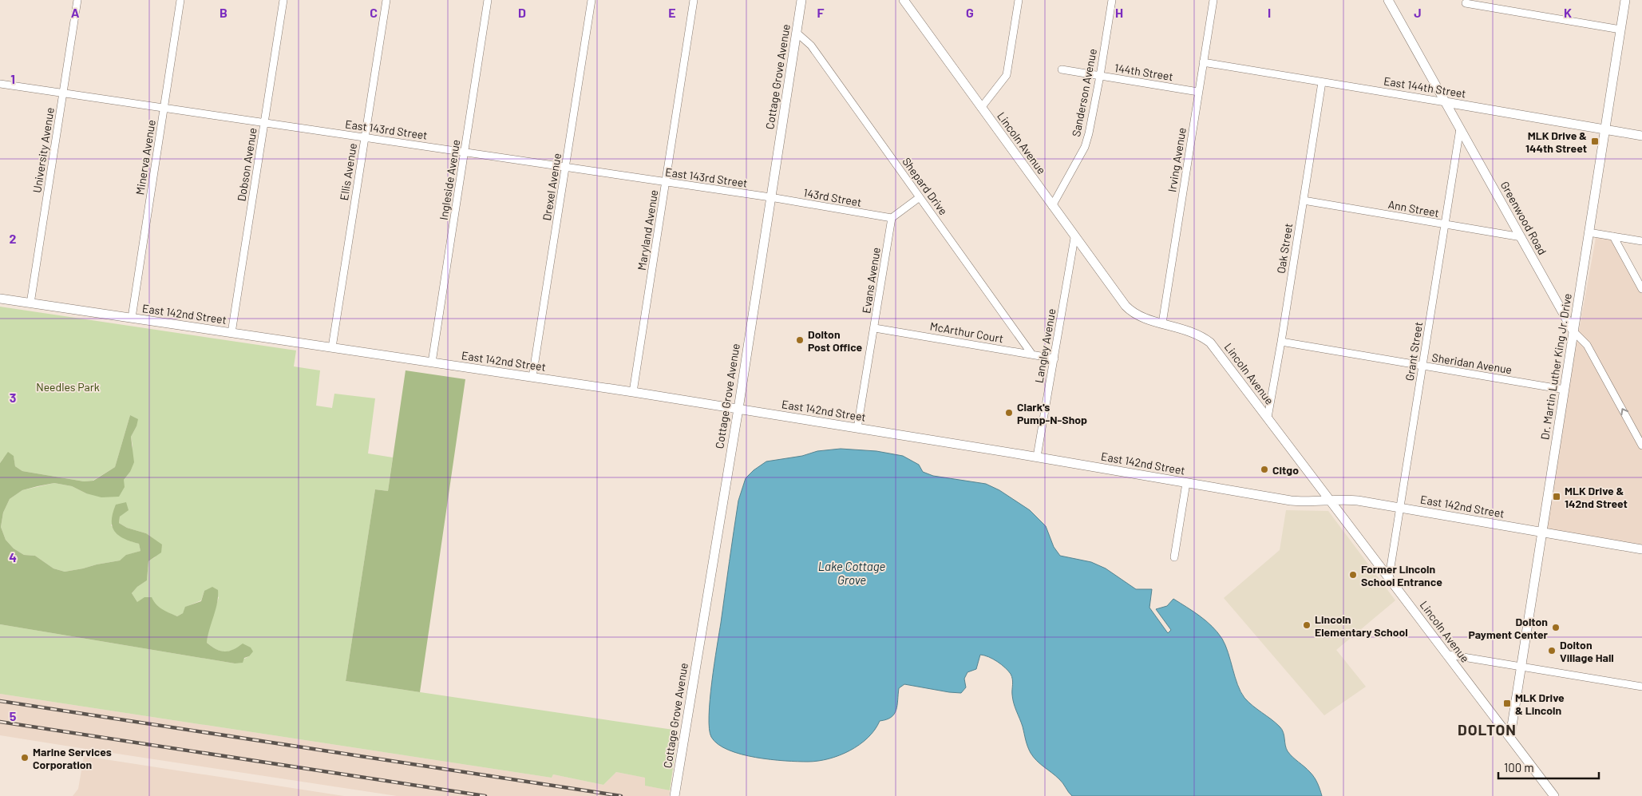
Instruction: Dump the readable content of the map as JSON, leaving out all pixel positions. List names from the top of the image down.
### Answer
{
  "streets": {
    "street": [
      "144th Street",
      "Cottage Grove Avenue",
      "East 144th Street",
      "Sanderson Avenue",
      "East 143rd Street",
      "Lincoln Avenue",
      "University Avenue",
      "Minerva Avenue",
      "Irving Avenue",
      "Dobson Avenue",
      "Ellis Avenue",
      "Ingleside Avenue",
      "Shepard Drive",
      "Drexel Avenue",
      "143rd Street",
      "Ann Street",
      "Greenwood Road",
      "Maryland Avenue",
      "Oak Street",
      "Evans Avenue",
      "East 142nd Street",
      "McArthur Court",
      "Langley Avenue",
      "Grant Street",
      "Sheridan Avenue",
      "Dr. Martin Luther King Jr. Drive"
    ]
  },
  "crossings": [
    ["144th Street", "Sanderson Avenue"],
    ["144th Street", "Irving Avenue"],
    ["Cottage Grove Avenue", "East 143rd Street"],
    ["Cottage Grove Avenue", "Shepard Drive"],
    ["Cottage Grove Avenue", "143rd Street"],
    ["Cottage Grove Avenue", "East 142nd Street"],
    ["East 144th Street", "Irving Avenue"],
    ["East 144th Street", "Greenwood Road"],
    ["East 144th Street", "Oak Street"],
    ["East 144th Street", "Dr. Martin Luther King Jr. Drive"],
    ["Sanderson Avenue", "Lincoln Avenue"],
    ["East 143rd Street", "University Avenue"],
    ["East 143rd Street", "Minerva Avenue"],
    ["East 143rd Street", "Dobson Avenue"],
    ["East 143rd Street", "Ellis Avenue"],
    ["East 143rd Street", "Ingleside Avenue"],
    ["East 143rd Street", "Drexel Avenue"],
    ["East 143rd Street", "143rd Street"],
    ["East 143rd Street", "Maryland Avenue"],
    ["Lincoln Avenue", "Irving Avenue"],
    ["Lincoln Avenue", "Oak Street"],
    ["Lincoln Avenue", "East 142nd Street"],
    ["Lincoln Avenue", "Langley Avenue"],
    ["Lincoln Avenue", "Grant Street"],
    ["Lincoln Avenue", "Dr. Martin Luther King Jr. Drive"],
    ["University Avenue", "East 142nd Street"],
    ["Minerva Avenue", "East 142nd Street"],
    ["Dobson Avenue", "East 142nd Street"],
    ["Ellis Avenue", "East 142nd Street"],
    ["Ingleside Avenue", "East 142nd Street"],
    ["Shepard Drive", "McArthur Court"],
    ["Drexel Avenue", "East 142nd Street"],
    ["143rd Street", "Evans Avenue"],
    ["Ann Street", "Greenwood Road"],
    ["Ann Street", "Oak Street"],
    ["Ann Street", "Grant Street"],
    ["Greenwood Road", "Grant Street"],
    ["Greenwood Road", "Dr. Martin Luther King Jr. Drive"],
    ["Maryland Avenue", "East 142nd Street"],
    ["Oak Street", "Sheridan Avenue"],
    ["Evans Avenue", "East 142nd Street"],
    ["Evans Avenue", "McArthur Court"],
    ["East 142nd Street", "Langley Avenue"],
    ["East 142nd Street", "Grant Street"],
    ["East 142nd Street", "Dr. Martin Luther King Jr. Drive"],
    ["McArthur Court", "Langley Avenue"],
    ["Grant Street", "Sheridan Avenue"],
    ["Sheridan Avenue", "Dr. Martin Luther King Jr. Drive"]
  ],
  "districts": ["DOLTON"],
  "water": ["Lake Cottage Grove"],
  "parks": ["Needles Park"],
  "places": {
    "transit": ["MLK Drive & 144th Street", "MLK Drive & 142nd Street", "MLK Drive & Lincoln"],
    "other": [
      "Dolton Post Office",
      "Clark's Pump-N-Shop",
      "Citgo",
      "Former Lincoln School Entrance",
      "Lincoln Elementary School",
      "Dolton Payment Center",
      "Dolton Village Hall",
      "Marine Services Corporation"
    ]
  },
  "scale_bar": "100 m",
  "grid": {
    "columns": [
      "A",
      "B",
      "C",
      "D",
      "E",
      "F",
      "G",
      "H",
      "I",
      "J",
      "K"
    ],
    "rows": [
      "1",
      "2",
      "3",
      "4",
      "5"
    ]
  }
}
